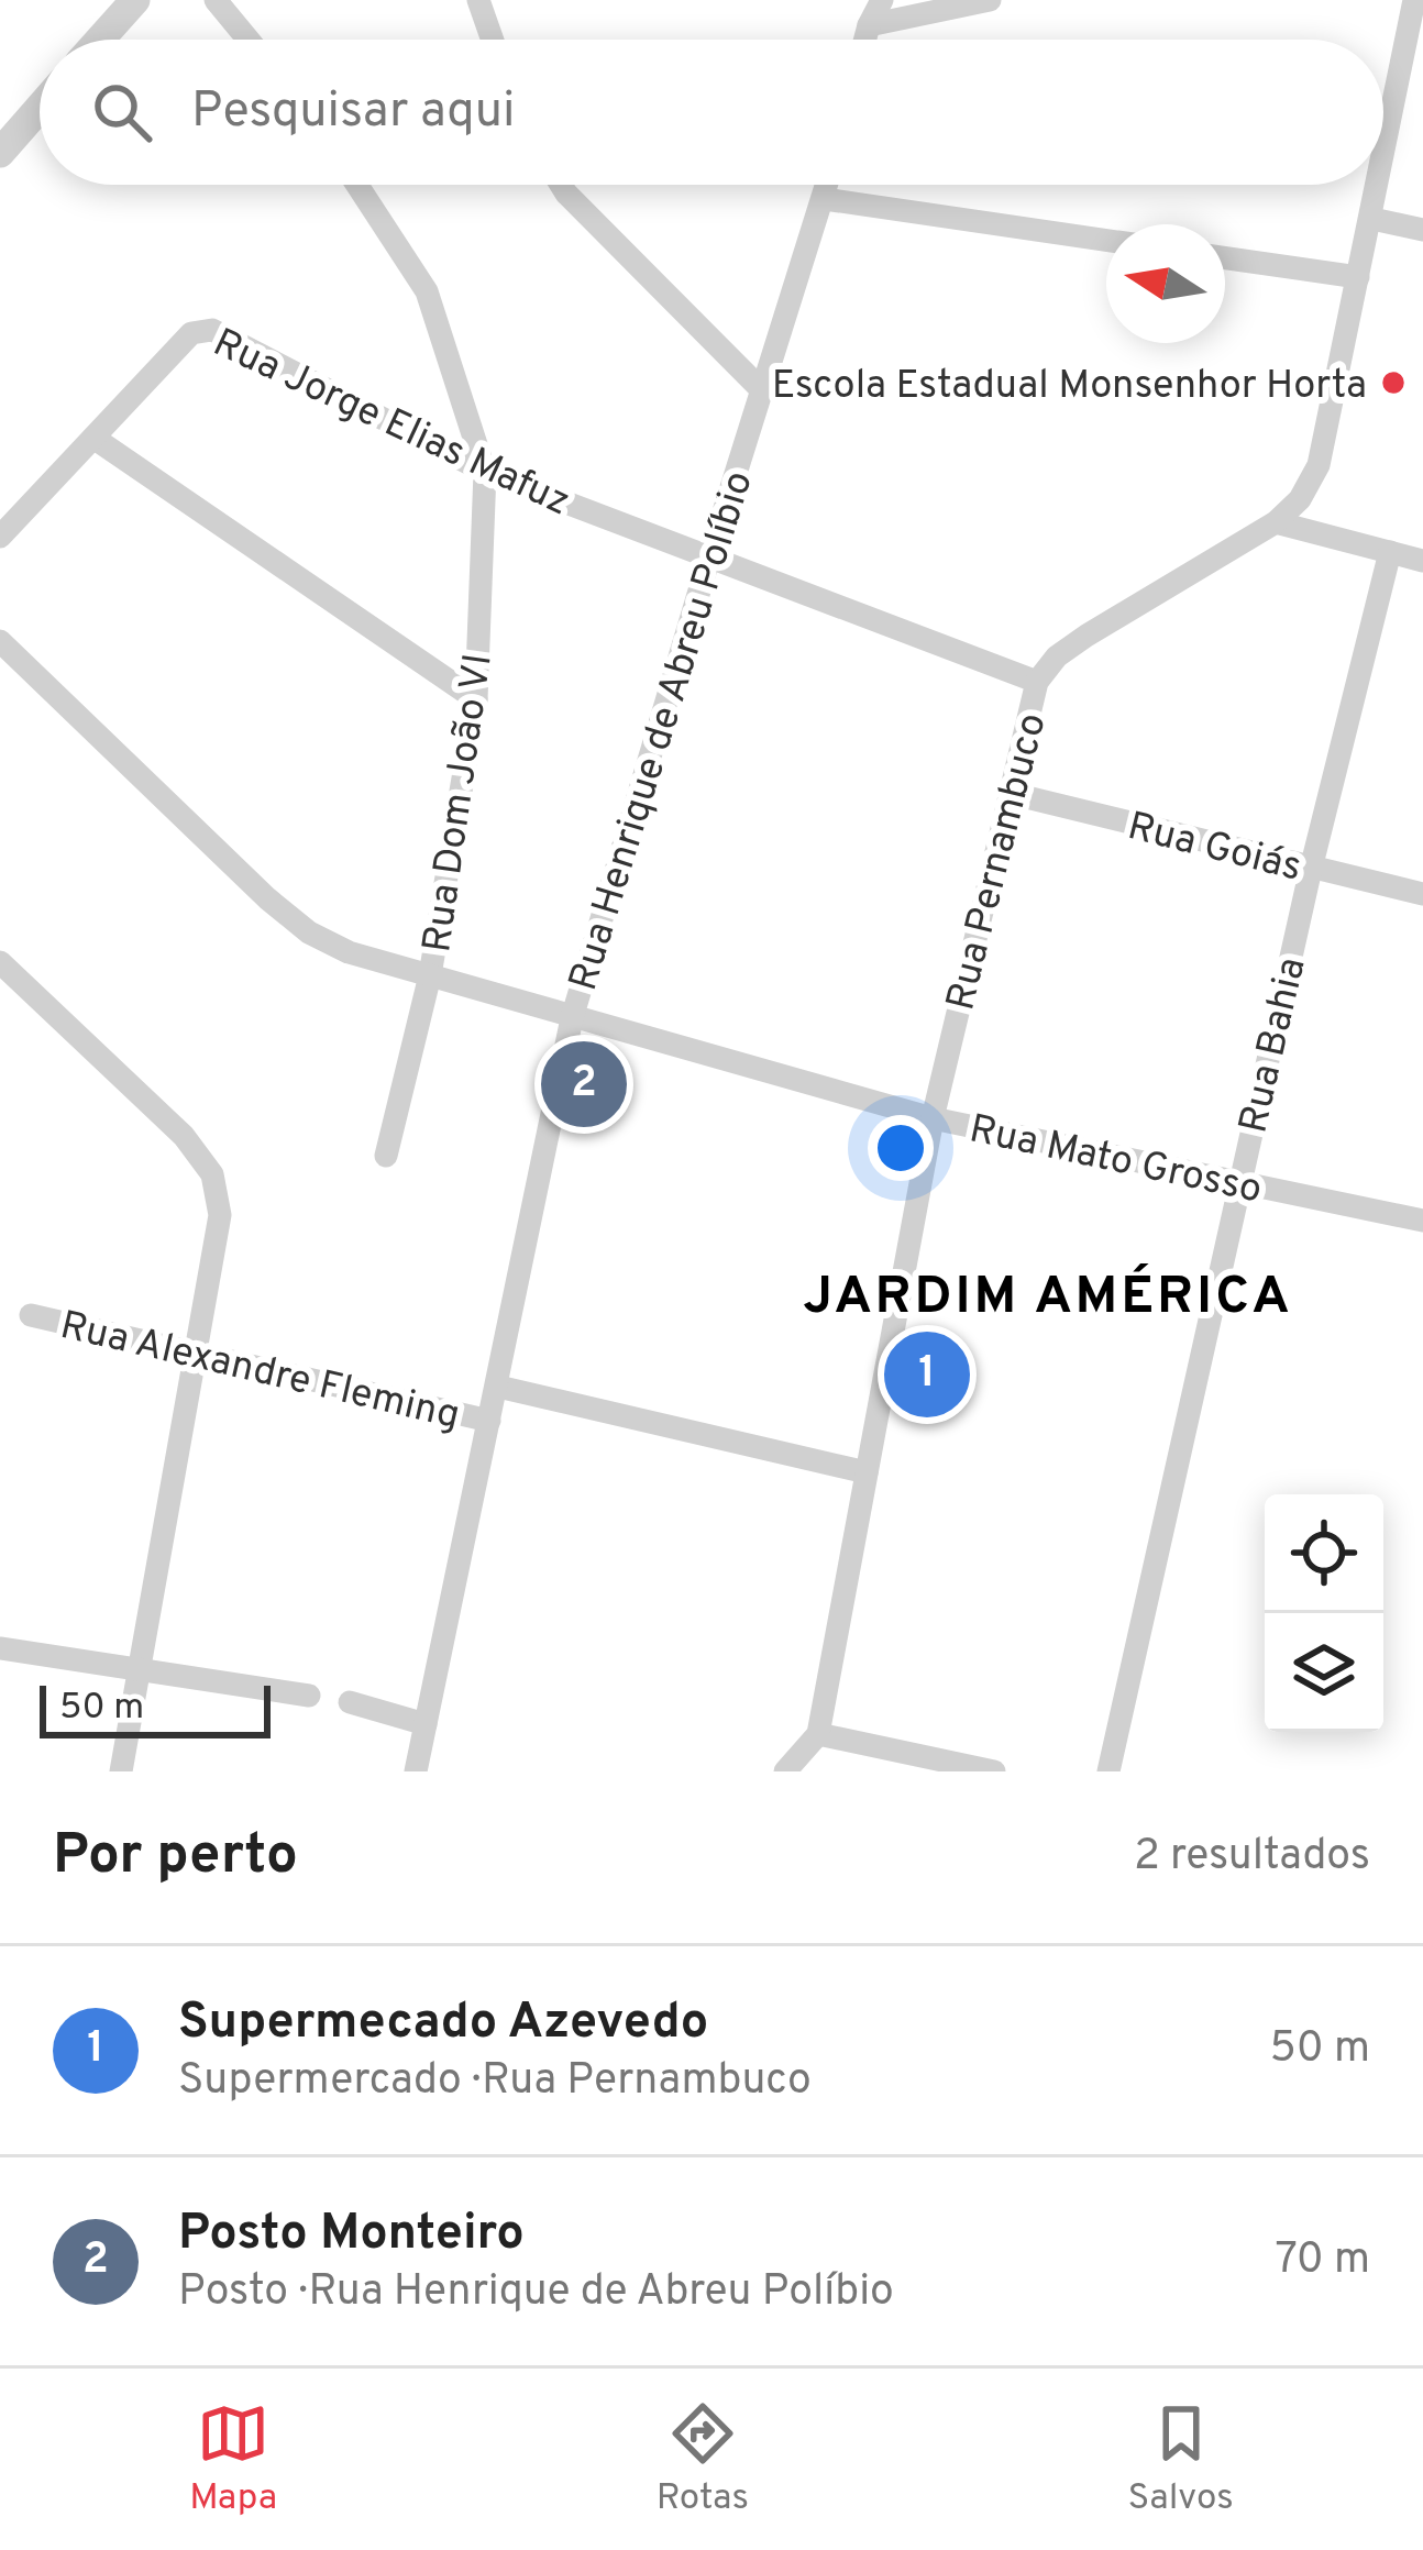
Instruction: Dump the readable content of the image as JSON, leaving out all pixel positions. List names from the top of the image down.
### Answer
{
  "streets": {
    "street": [
      "Rua Jorge Elias Mafuz",
      "Rua Henrique de Abreu Políbio",
      "Rua Dom João VI",
      "Rua Goiás",
      "Rua Pernambuco",
      "Rua Bahia",
      "Rua Mato Grosso",
      "Rua Alexandre Fleming"
    ]
  },
  "crossings": [
    ["Rua Jorge Elias Mafuz", "Rua Henrique de Abreu Políbio"],
    ["Rua Jorge Elias Mafuz", "Rua Dom João VI"],
    ["Rua Jorge Elias Mafuz", "Rua Pernambuco"],
    ["Rua Henrique de Abreu Políbio", "Rua Mato Grosso"],
    ["Rua Henrique de Abreu Políbio", "Rua Alexandre Fleming"],
    ["Rua Dom João VI", "Rua Mato Grosso"],
    ["Rua Goiás", "Rua Pernambuco"],
    ["Rua Goiás", "Rua Bahia"],
    ["Rua Pernambuco", "Rua Mato Grosso"],
    ["Rua Pernambuco", "Rua Alexandre Fleming"],
    ["Rua Bahia", "Rua Mato Grosso"]
  ],
  "districts": ["JARDIM AMÉRICA"],
  "places": ["Escola Estadual Monsenhor Horta"],
  "scale_bar": "50 m",
  "north": "left",
  "page": {
    "search": "Pesquisar aqui",
    "pins": ["2", "1"],
    "scale": "50 m",
    "heading": ["Por perto", "2 resultados"],
    "list": [
      {
        "mark": "1",
        "name": "Supermecado Azevedo",
        "note": "Supermercado · Rua Pernambuco",
        "value": "50 m"
      },
      {
        "mark": "2",
        "name": "Posto Monteiro",
        "note": "Posto · Rua Henrique de Abreu Políbio",
        "value": "70 m"
      }
    ],
    "nav": ["Mapa", "Rotas", "Salvos"]
  }
}
